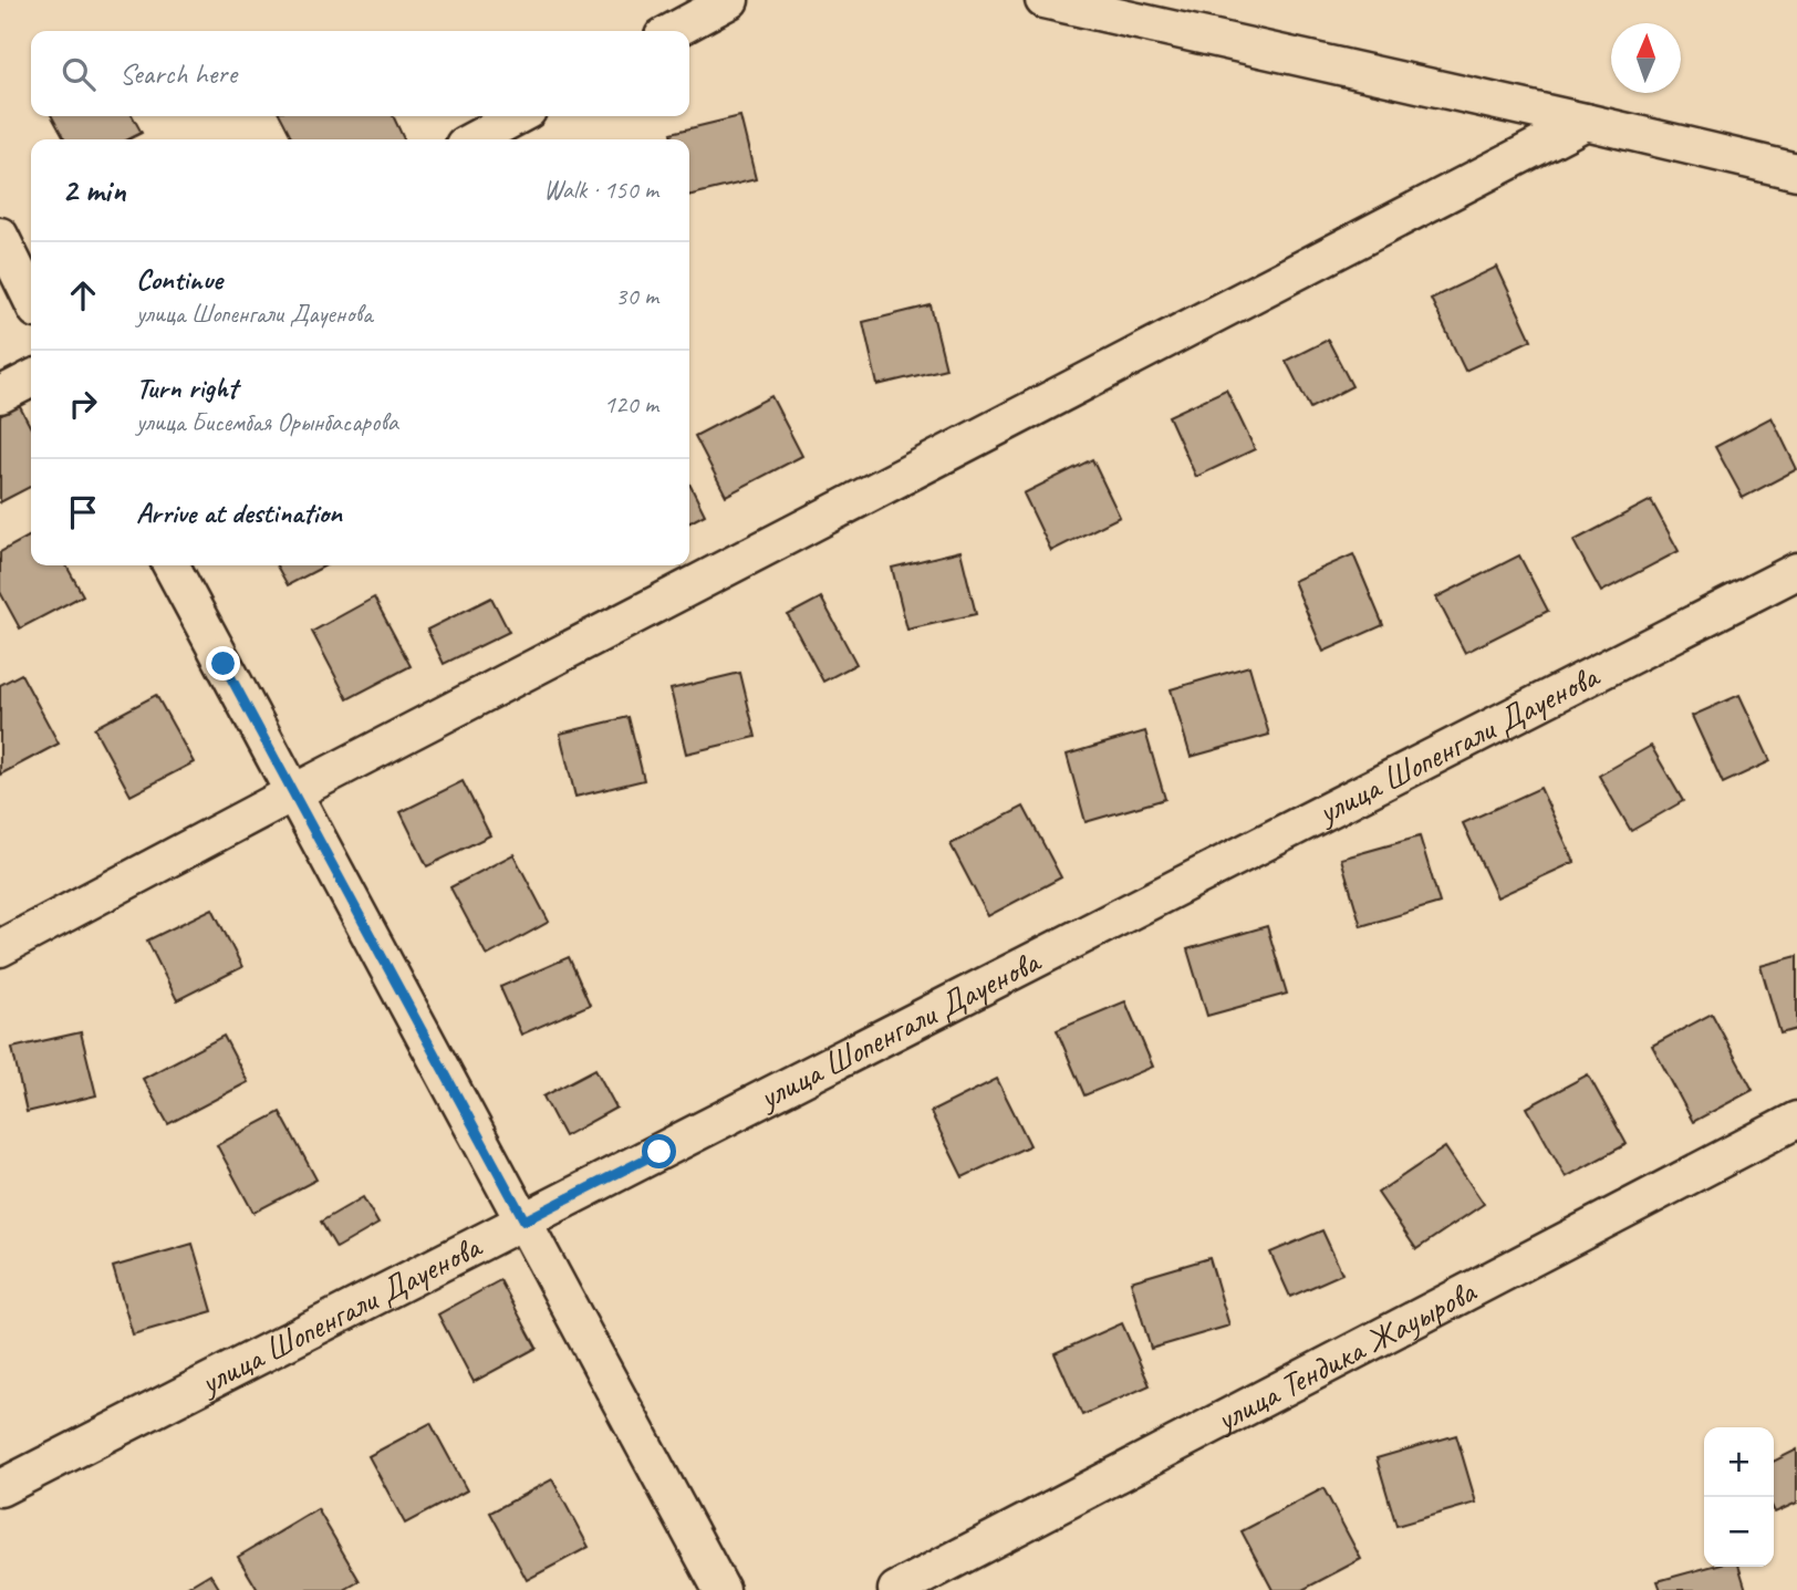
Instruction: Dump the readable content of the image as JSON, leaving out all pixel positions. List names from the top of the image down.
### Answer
{
  "streets": {
    "street": ["улица Шопенгали Дауенова", "улица Тендика Жауырова"]
  },
  "north": "top",
  "page": {
    "search": "Search here",
    "heading": ["2 min", "Walk · 150 m"],
    "list": [
      ["Continue", "улица Шопенгали Дауенова", "30 m"],
      ["Turn right", "улица Бисембая Орынбасарова", "120 m"],
      "Arrive at destination"
    ],
    "map_buttons": ["+", "−"]
  }
}
